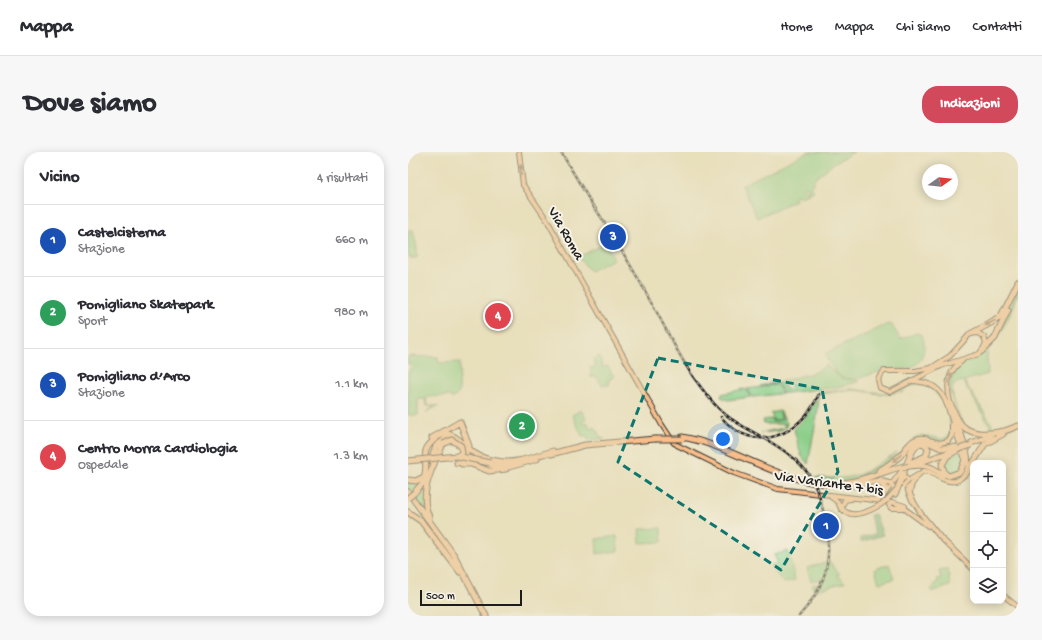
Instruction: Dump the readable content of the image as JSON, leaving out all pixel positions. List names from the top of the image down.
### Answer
{
  "streets": {
    "main road": ["Via Roma", "Via Variante 7 bis"]
  },
  "crossings": [
    ["Via Roma", "Via Variante 7 bis"]
  ],
  "one_way": ["Via Roma"],
  "scale_bar": "500 m",
  "north": "right",
  "page": {
    "header": "Mappa",
    "nav": [
      "Home",
      "Mappa",
      "Chi siamo",
      "Contatti"
    ],
    "buttons": "Indicazioni",
    "title": "Dove siamo",
    "heading": ["Vicino", "4 risultati"],
    "list": [
      {
        "mark": "1",
        "name": "Castelcisterna",
        "note": "Stazione",
        "value": "660 m"
      },
      {
        "mark": "2",
        "name": "Pomigliano Skatepark",
        "note": "Sport",
        "value": "980 m"
      },
      {
        "mark": "3",
        "name": "Pomigliano d’Arco",
        "note": "Stazione",
        "value": "1.1 km"
      },
      {
        "mark": "4",
        "name": "Centro Morra Cardiologia",
        "note": "Ospedale",
        "value": "1.3 km"
      }
    ],
    "pins": [
      "3",
      "4",
      "2",
      "1"
    ],
    "map_buttons": ["+", "−"],
    "scale": "500 m"
  }
}
